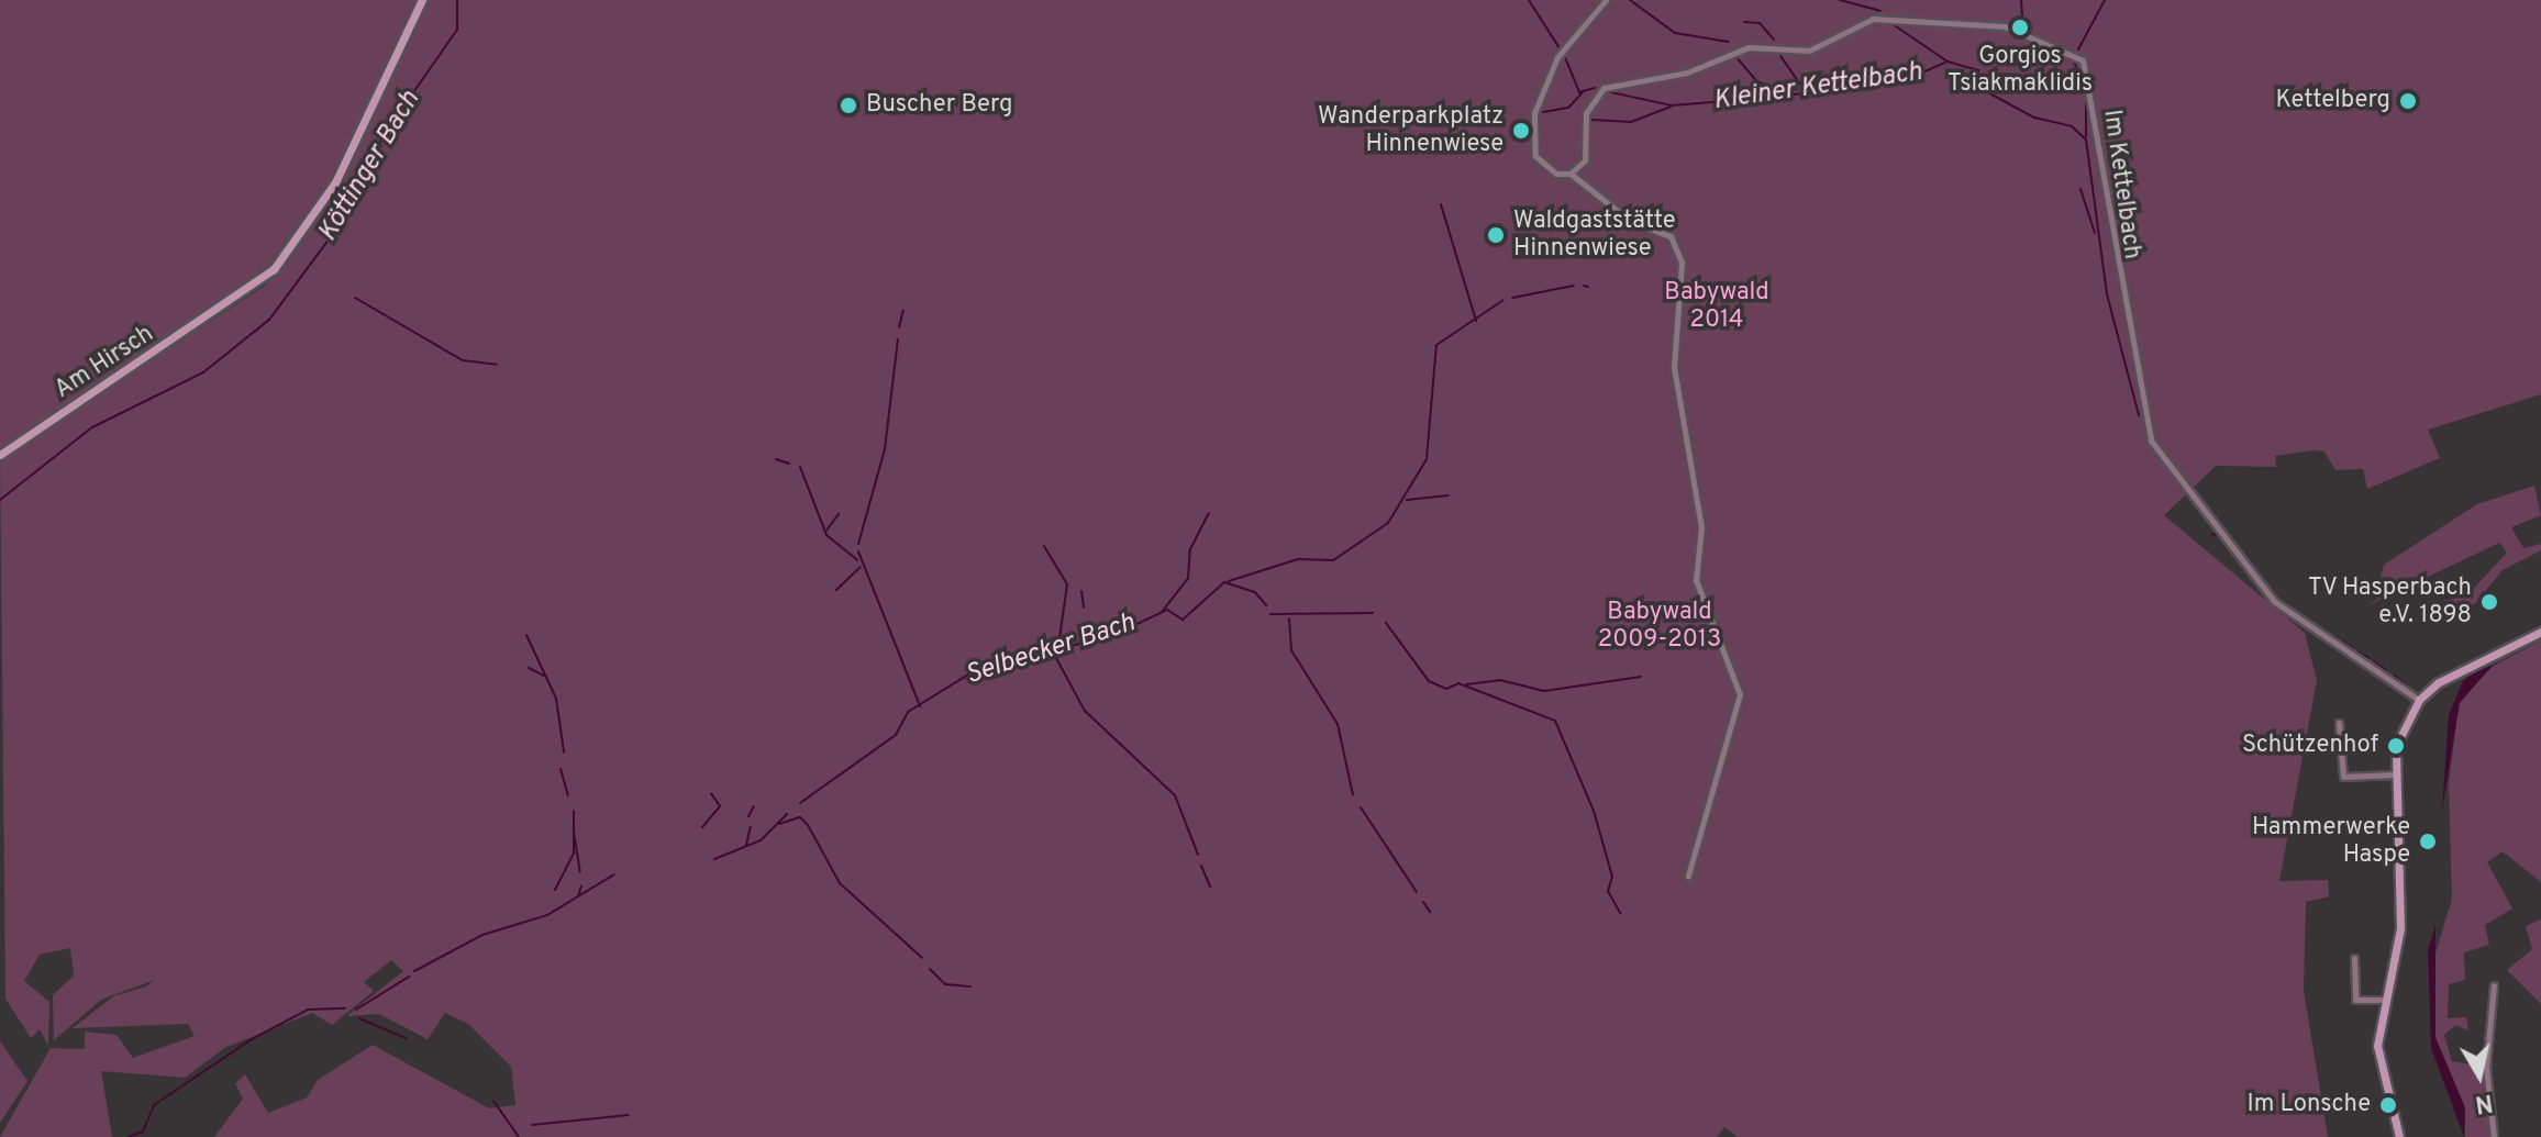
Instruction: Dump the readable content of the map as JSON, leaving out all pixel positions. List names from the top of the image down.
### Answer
{
  "streets": {
    "main road": ["Am Hirsch"],
    "street": ["Im Kettelbach"]
  },
  "water": ["Kleiner Kettelbach", "Köttinger Bach", "Selbecker Bach"],
  "parks": ["Babywald 2014", "Babywald 2009-2013"],
  "places": [
    "Gorgios Tsiakmaklidis",
    "Kettelberg",
    "Buscher Berg",
    "Wanderparkplatz Hinnenwiese",
    "Waldgaststätte Hinnenwiese",
    "TV Hasperbach e.V. 1898",
    "Schützenhof",
    "Hammerwerke Haspe",
    "Im Lonsche"
  ],
  "north": "bottom"
}
